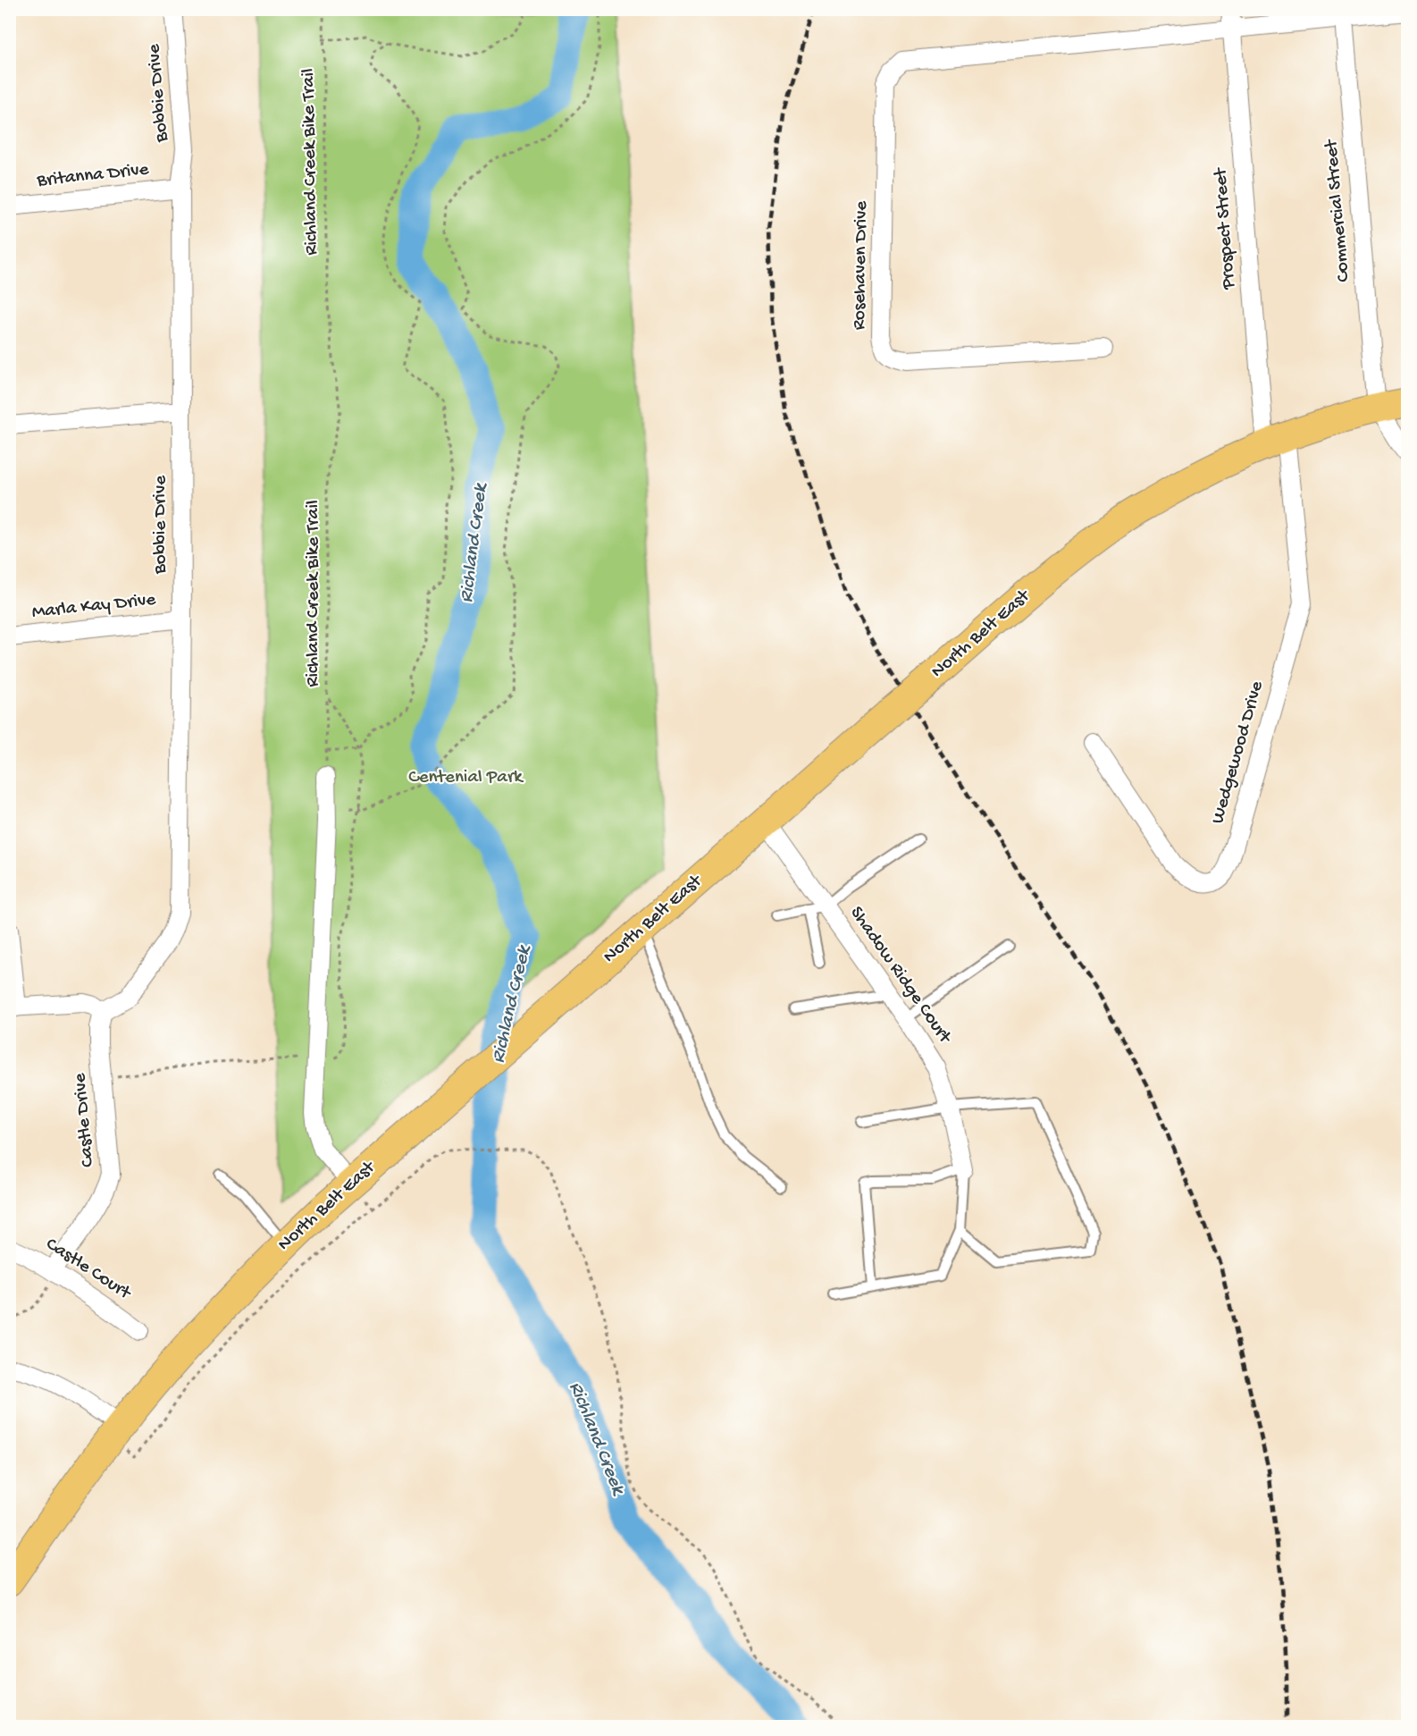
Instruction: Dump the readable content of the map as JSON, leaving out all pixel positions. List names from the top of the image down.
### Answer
{
  "streets": {
    "main road": ["North Belt East"],
    "street": [
      "Bobbie Drive",
      "Britanna Drive",
      "Commercial Street",
      "Prospect Street",
      "Rosehaven Drive",
      "Marla Kay Drive",
      "Wedgewood Drive",
      "Shadow Ridge Court",
      "Castle Drive",
      "Castle Court"
    ],
    "path": ["Richland Creek Bike Trail"]
  },
  "crossings": [
    ["Bobbie Drive", "Britanna Drive"],
    ["Bobbie Drive", "Marla Kay Drive"],
    ["Bobbie Drive", "Castle Drive"],
    ["Richland Creek Bike Trail", "Castle Drive"],
    ["Commercial Street", "North Belt East"],
    ["Prospect Street", "Rosehaven Drive"],
    ["Prospect Street", "North Belt East"],
    ["Prospect Street", "Wedgewood Drive"],
    ["North Belt East", "Wedgewood Drive"],
    ["North Belt East", "Shadow Ridge Court"],
    ["Castle Drive", "Castle Court"]
  ],
  "water": ["Richland Creek"],
  "parks": ["Centenial Park"]
}
